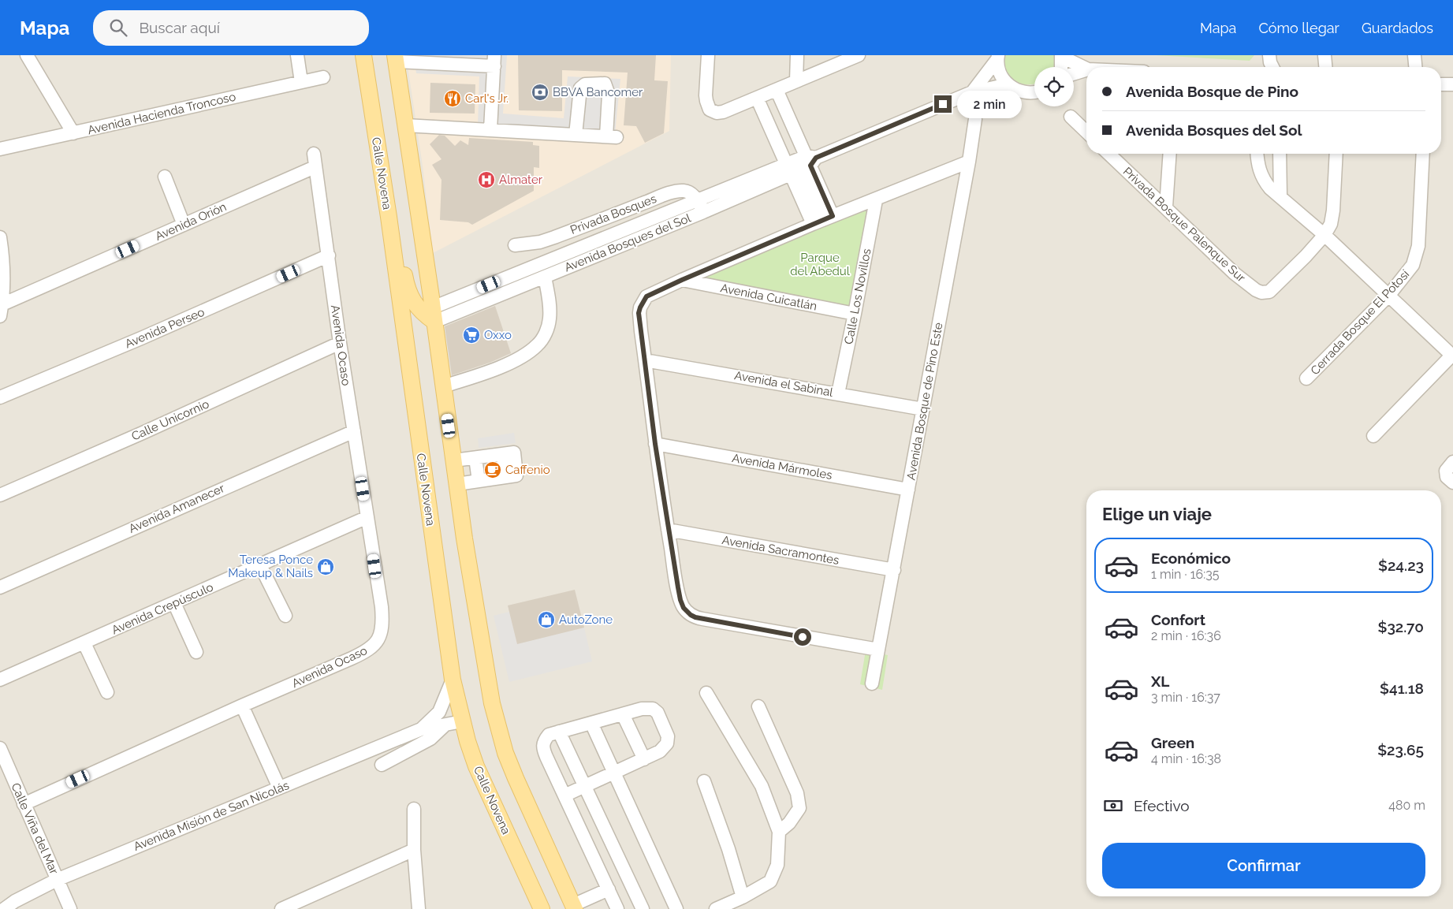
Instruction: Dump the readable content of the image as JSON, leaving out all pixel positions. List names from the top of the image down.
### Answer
{
  "streets": {
    "main road": ["Calle Novena"],
    "street": [
      "Avenida Hacienda Troncoso",
      "Privada Bosques",
      "Avenida Orión",
      "Privada Bosque Palenque Sur",
      "Avenida Bosques del Sol",
      "Calle Los Novillos",
      "Avenida Cuicatlán",
      "Cerrada Bosque El Potosí",
      "Avenida Perseo",
      "Avenida Ocaso",
      "Avenida el Sabinal",
      "Avenida Bosque de Pino Este",
      "Calle Unicornio",
      "Avenida Mármoles",
      "Avenida Amanecer",
      "Avenida Sacramontes",
      "Avenida Crepúsculo",
      "Avenida Misión de San Nicolás",
      "Calle Viña del Mar"
    ]
  },
  "crossings": [
    ["Calle Novena", "Avenida Misión de San Nicolás"],
    ["Privada Bosques", "Avenida Bosques del Sol"],
    ["Avenida Orión", "Avenida Ocaso"],
    ["Calle Los Novillos", "Avenida Cuicatlán"],
    ["Calle Los Novillos", "Avenida el Sabinal"],
    ["Avenida Perseo", "Avenida Ocaso"],
    ["Avenida Ocaso", "Calle Unicornio"],
    ["Avenida Ocaso", "Avenida Amanecer"],
    ["Avenida Ocaso", "Avenida Crepúsculo"],
    ["Avenida Ocaso", "Calle Viña del Mar"],
    ["Avenida el Sabinal", "Avenida Bosque de Pino Este"],
    ["Avenida Bosque de Pino Este", "Avenida Mármoles"],
    ["Avenida Bosque de Pino Este", "Avenida Sacramontes"],
    ["Avenida Misión de San Nicolás", "Calle Viña del Mar"]
  ],
  "parks": ["Parque del Abedul"],
  "places": {
    "bank": ["BBVA Bancomer"],
    "restaurant": ["Carl's Jr."],
    "hospital": ["Almater"],
    "supermarket": ["Oxxo"],
    "cafe": ["Caffenio"],
    "shop": ["Teresa Ponce Makeup & Nails", "AutoZone"]
  },
  "page": {
    "header": "Mapa",
    "search": "Buscar aquí",
    "nav": ["Mapa", "Cómo llegar", "Guardados"],
    "banner": ["Avenida Bosque de Pino", "Avenida Bosques del Sol"],
    "bubble": "2 min",
    "heading": "Elige un viaje",
    "list": [
      {
        "name": "Económico",
        "note": "1 min · 16:35",
        "value": "$24.23"
      },
      {
        "name": "Confort",
        "note": "2 min · 16:36",
        "value": "$32.70"
      },
      {
        "name": "XL",
        "note": "3 min · 16:37",
        "value": "$41.18"
      },
      {
        "name": "Green",
        "note": "4 min · 16:38",
        "value": "$23.65"
      }
    ],
    "pay": ["Efectivo", "480 m"],
    "buttons": "Confirmar"
  }
}
